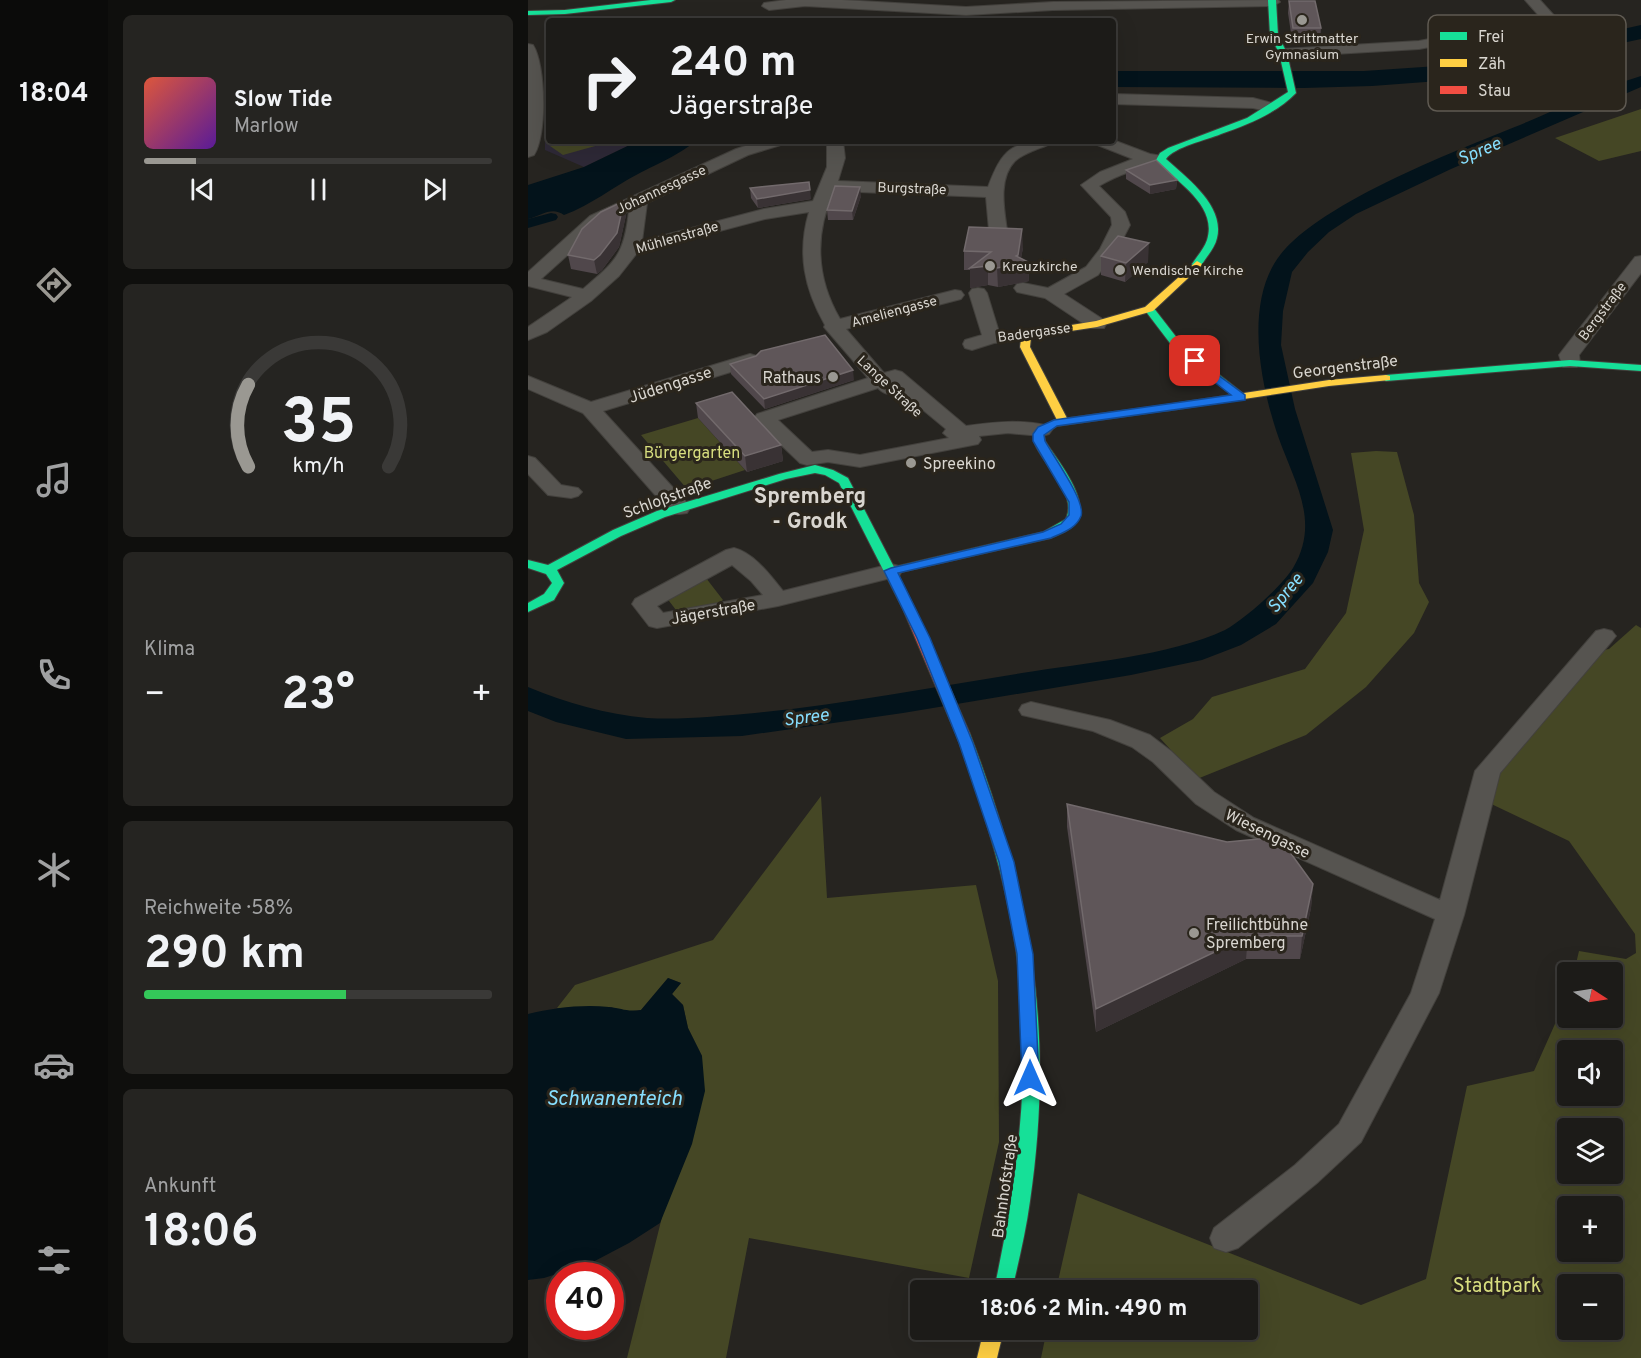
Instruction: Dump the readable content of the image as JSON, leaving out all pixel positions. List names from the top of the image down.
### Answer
{
  "streets": {
    "street": [
      "Burgstraße",
      "Johannesgasse",
      "Mühlenstraße",
      "Ameliengasse",
      "Bergstraße",
      "Badergasse",
      "Georgenstraße",
      "Jüdengasse",
      "Lange Straße",
      "Schloßstraße",
      "Jägerstraße",
      "Wiesengasse",
      "Bahnhofstraße"
    ]
  },
  "crossings": [
    ["Burgstraße", "Lange Straße"],
    ["Mühlenstraße", "Lange Straße"],
    ["Ameliengasse", "Lange Straße"],
    ["Bergstraße", "Georgenstraße"],
    ["Georgenstraße", "Jägerstraße"],
    ["Schloßstraße", "Bahnhofstraße"],
    ["Jägerstraße", "Bahnhofstraße"]
  ],
  "districts": ["Spremberg - Grodk"],
  "water": ["Spree", "Schwanenteich"],
  "parks": ["Bürgergarten", "Stadtpark"],
  "places": [
    "Erwin Strittmatter Gymnasium",
    "Kreuzkirche",
    "Wendische Kirche",
    "Rathaus",
    "Spreekino",
    "Freilichtbühne Spremberg"
  ],
  "legend": ["Frei", "Zäh", "Stau"],
  "north": "right",
  "page": {
    "tabs": "18:04",
    "turn": ["240 m", "Jägerstraße"],
    "song": ["Slow Tide", "Marlow"],
    "tile": [
      "Klima",
      ["Reichweite · 58%", "290 km"],
      ["Ankunft", "18:06"]
    ],
    "heat": ["−", "23°", "+"],
    "map_buttons": ["+", "−"],
    "limit": "40",
    "trip": "18:06 · 2 Min. · 490 m",
    "gauge": ["35", "km/h"]
  }
}
